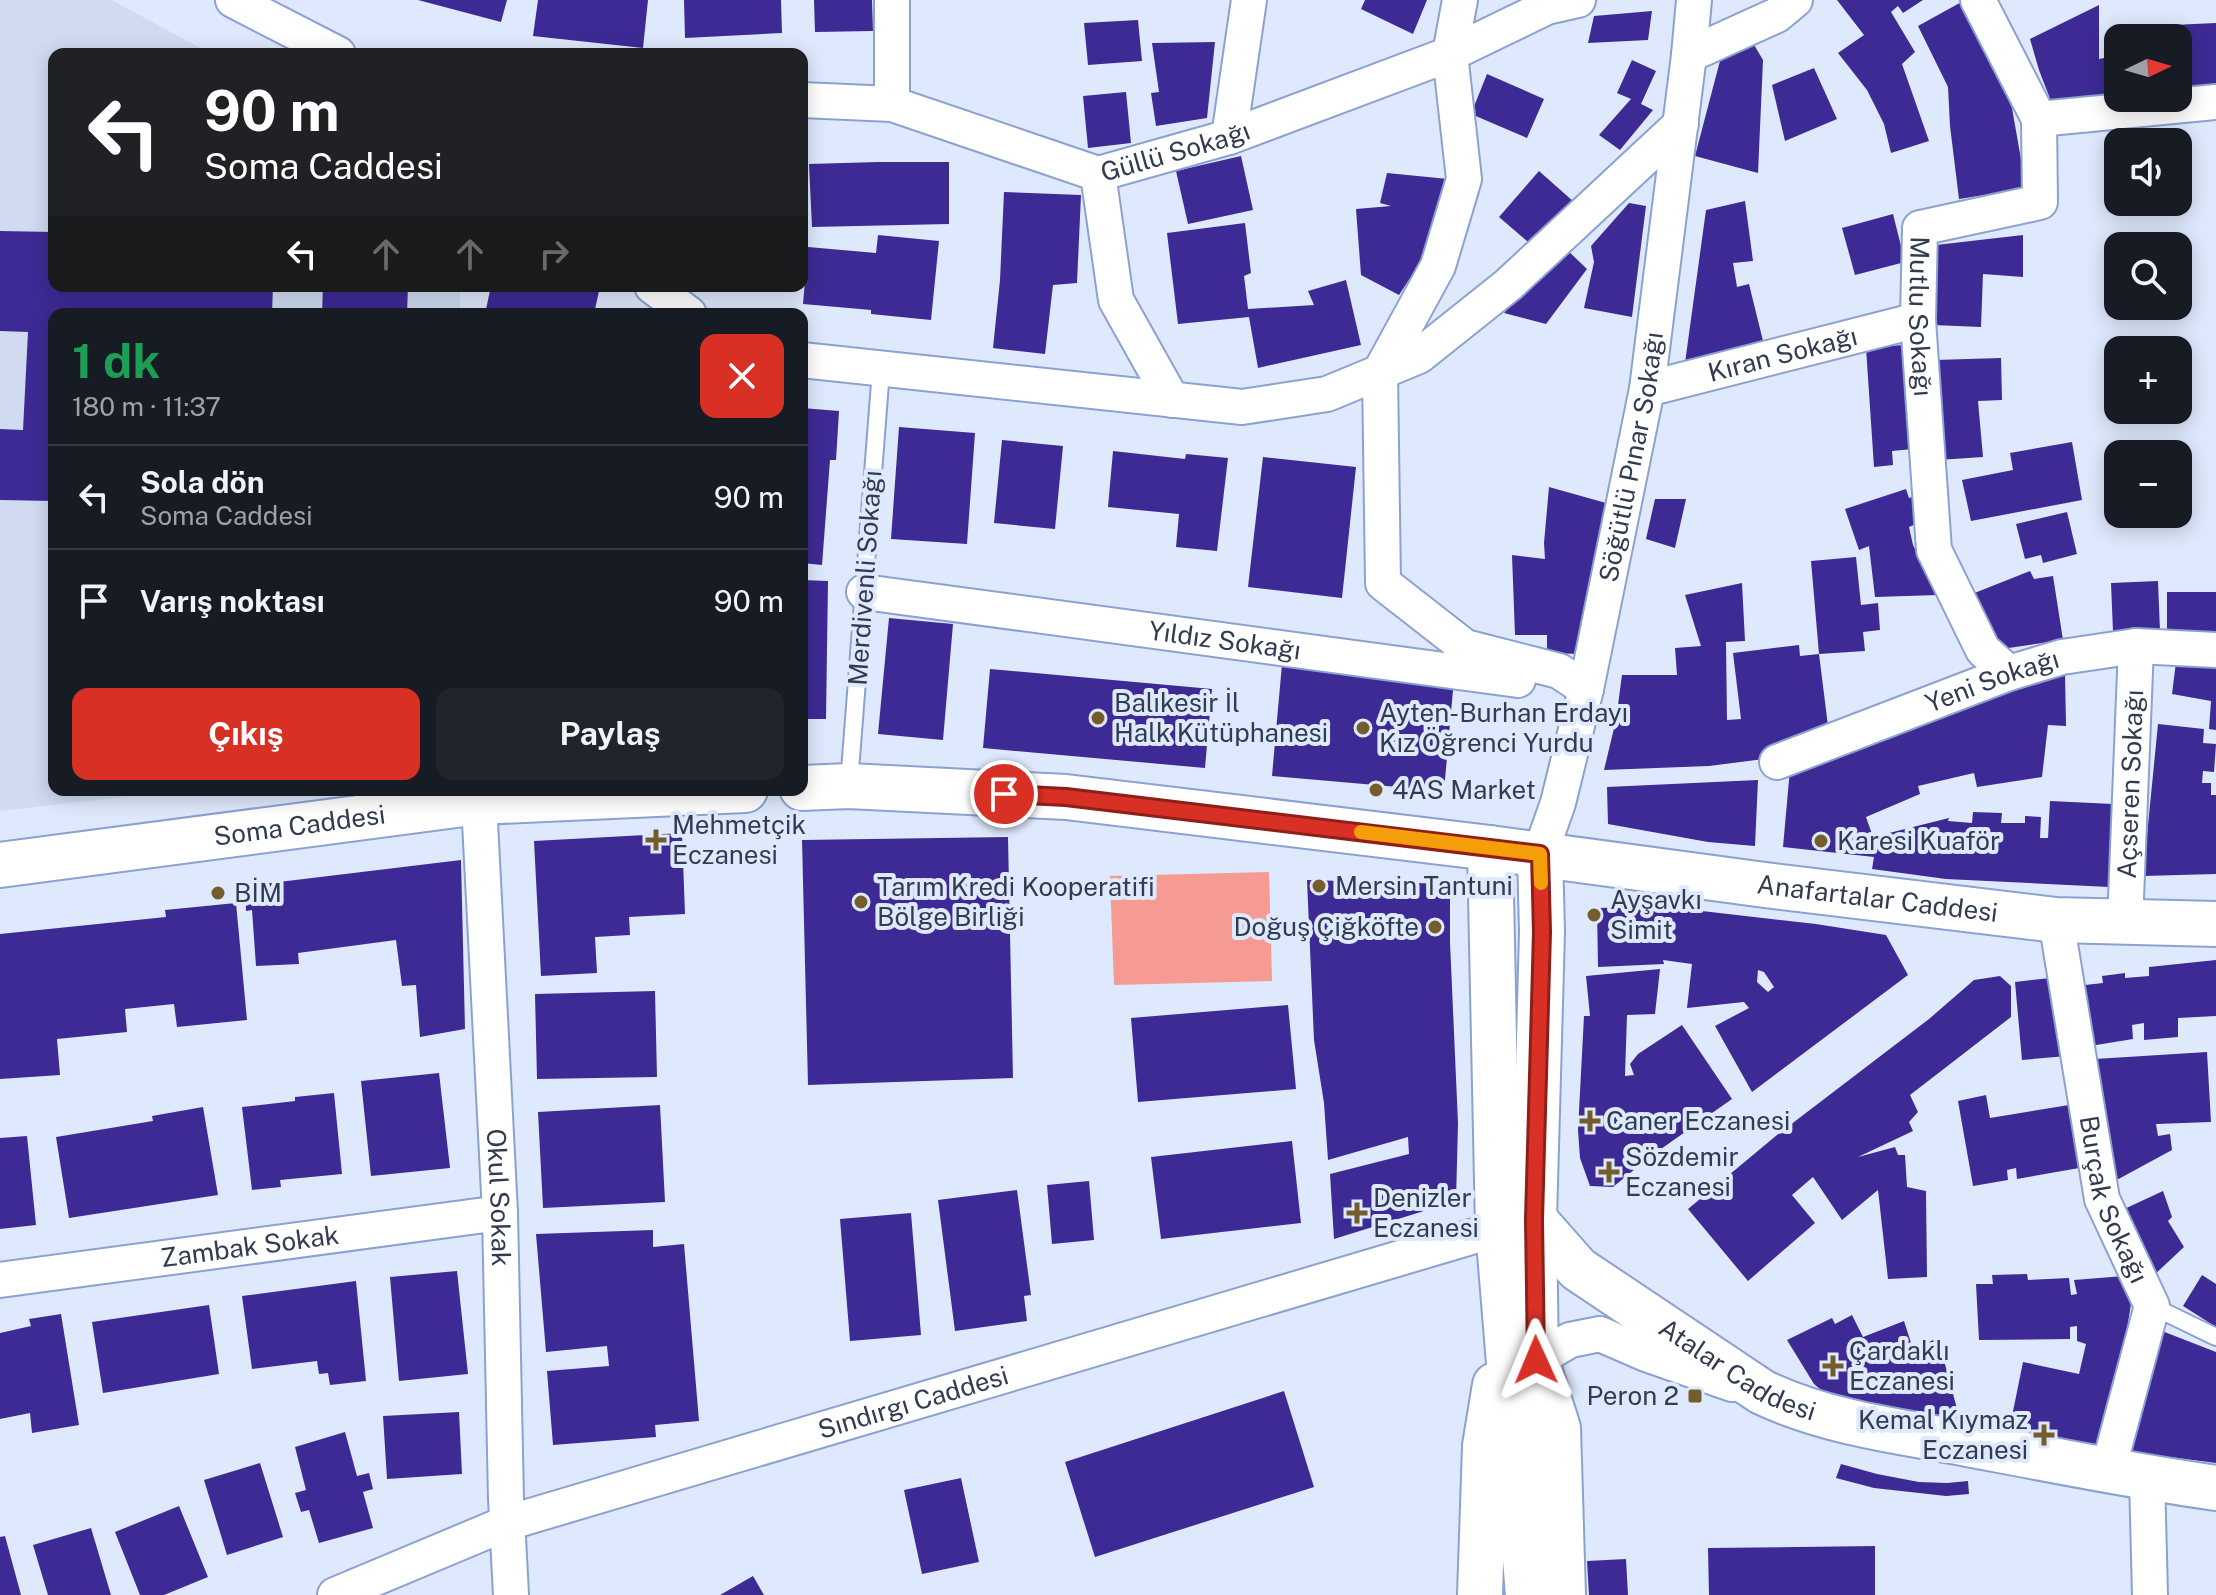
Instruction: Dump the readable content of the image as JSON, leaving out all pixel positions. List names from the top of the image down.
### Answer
{
  "streets": {
    "main road": ["Soma Caddesi", "Anafartalar Caddesi", "Atalar Caddesi"],
    "street": [
      "Güllü Sokağı",
      "Mutlu Sokağı",
      "Kıran Sokağı",
      "Söğütlü Pınar Sokağı",
      "Yıldız Sokağı",
      "Yeni Sokağı",
      "Açseren Sokağı",
      "Okul Sokak",
      "Burçak Sokağı",
      "Zambak Sokak",
      "Sındırgı Caddesi"
    ],
    "lane": ["Merdivenli Sokağı"]
  },
  "crossings": [
    ["Mutlu Sokağı", "Kıran Sokağı"],
    ["Mutlu Sokağı", "Yeni Sokağı"],
    ["Kıran Sokağı", "Söğütlü Pınar Sokağı"],
    ["Söğütlü Pınar Sokağı", "Yıldız Sokağı"],
    ["Söğütlü Pınar Sokağı", "Anafartalar Caddesi"],
    ["Merdivenli Sokağı", "Yıldız Sokağı"],
    ["Yeni Sokağı", "Açseren Sokağı"],
    ["Açseren Sokağı", "Anafartalar Caddesi"],
    ["Soma Caddesi", "Okul Sokak"],
    ["Anafartalar Caddesi", "Burçak Sokağı"],
    ["Okul Sokak", "Zambak Sokak"],
    ["Okul Sokak", "Sındırgı Caddesi"],
    ["Burçak Sokağı", "Atalar Caddesi"],
    ["Atalar Caddesi", "Sındırgı Caddesi"]
  ],
  "places": {
    "other": [
      "Balıkesir İl Halk Kütüphanesi",
      "Ayten-Burhan Erdayı Kız Öğrenci Yurdu",
      "4AS Market",
      "Karesi Kuaför",
      "Mersin Tantuni",
      "BİM",
      "Tarım Kredi Kooperatifi Bölge Birliği",
      "Ayşavkı Simit",
      "Doğuş Çiğköfte"
    ],
    "health": [
      "Mehmetçik Eczanesi",
      "Caner Eczanesi",
      "Sözdemir Eczanesi",
      "Denizler Eczanesi",
      "Çardaklı Eczanesi",
      "Kemal Kıymaz Eczanesi"
    ],
    "transit": ["Peron 2"]
  },
  "north": "right",
  "page": {
    "map_buttons": ["+", "−"],
    "turn": ["90 m", "Soma Caddesi"],
    "heading": ["1 dk", "180 m · 11:37"],
    "list": [
      {
        "name": "Sola dön",
        "note": "Soma Caddesi",
        "value": "90 m"
      },
      {
        "name": "Varış noktası",
        "value": "90 m"
      }
    ],
    "buttons": ["Çıkış", "Paylaş"]
  }
}
